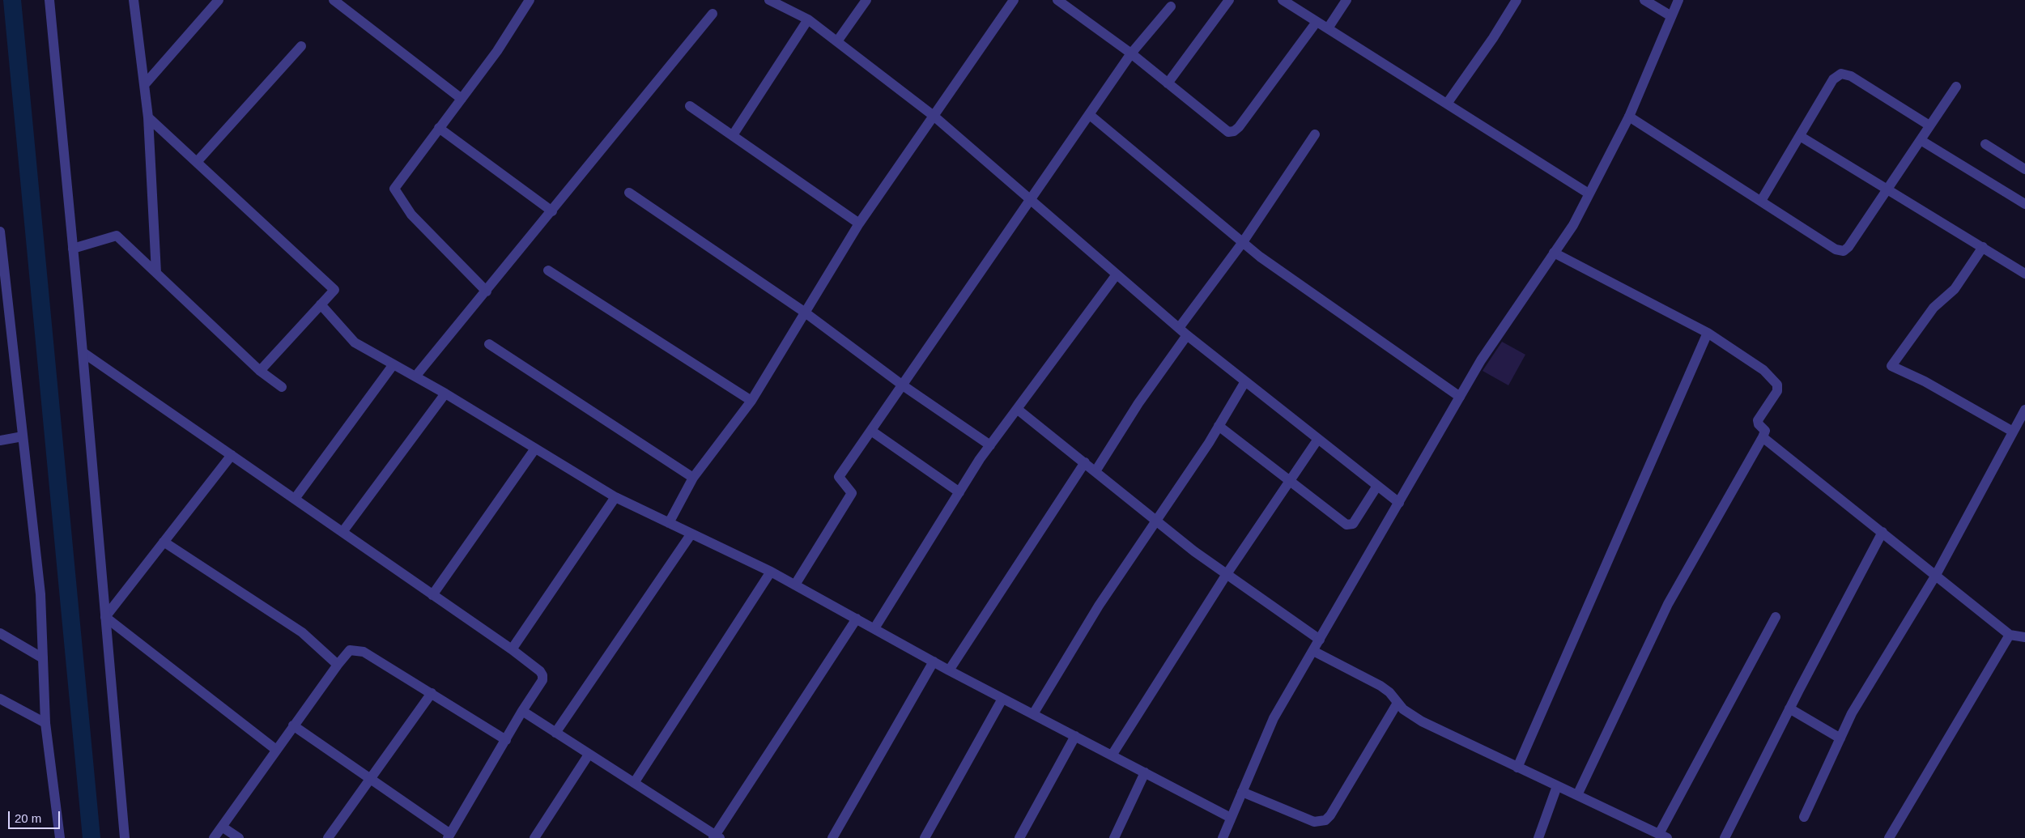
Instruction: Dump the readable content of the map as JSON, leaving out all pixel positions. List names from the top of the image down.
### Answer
{
  "scale_bar": "20 m"
}
